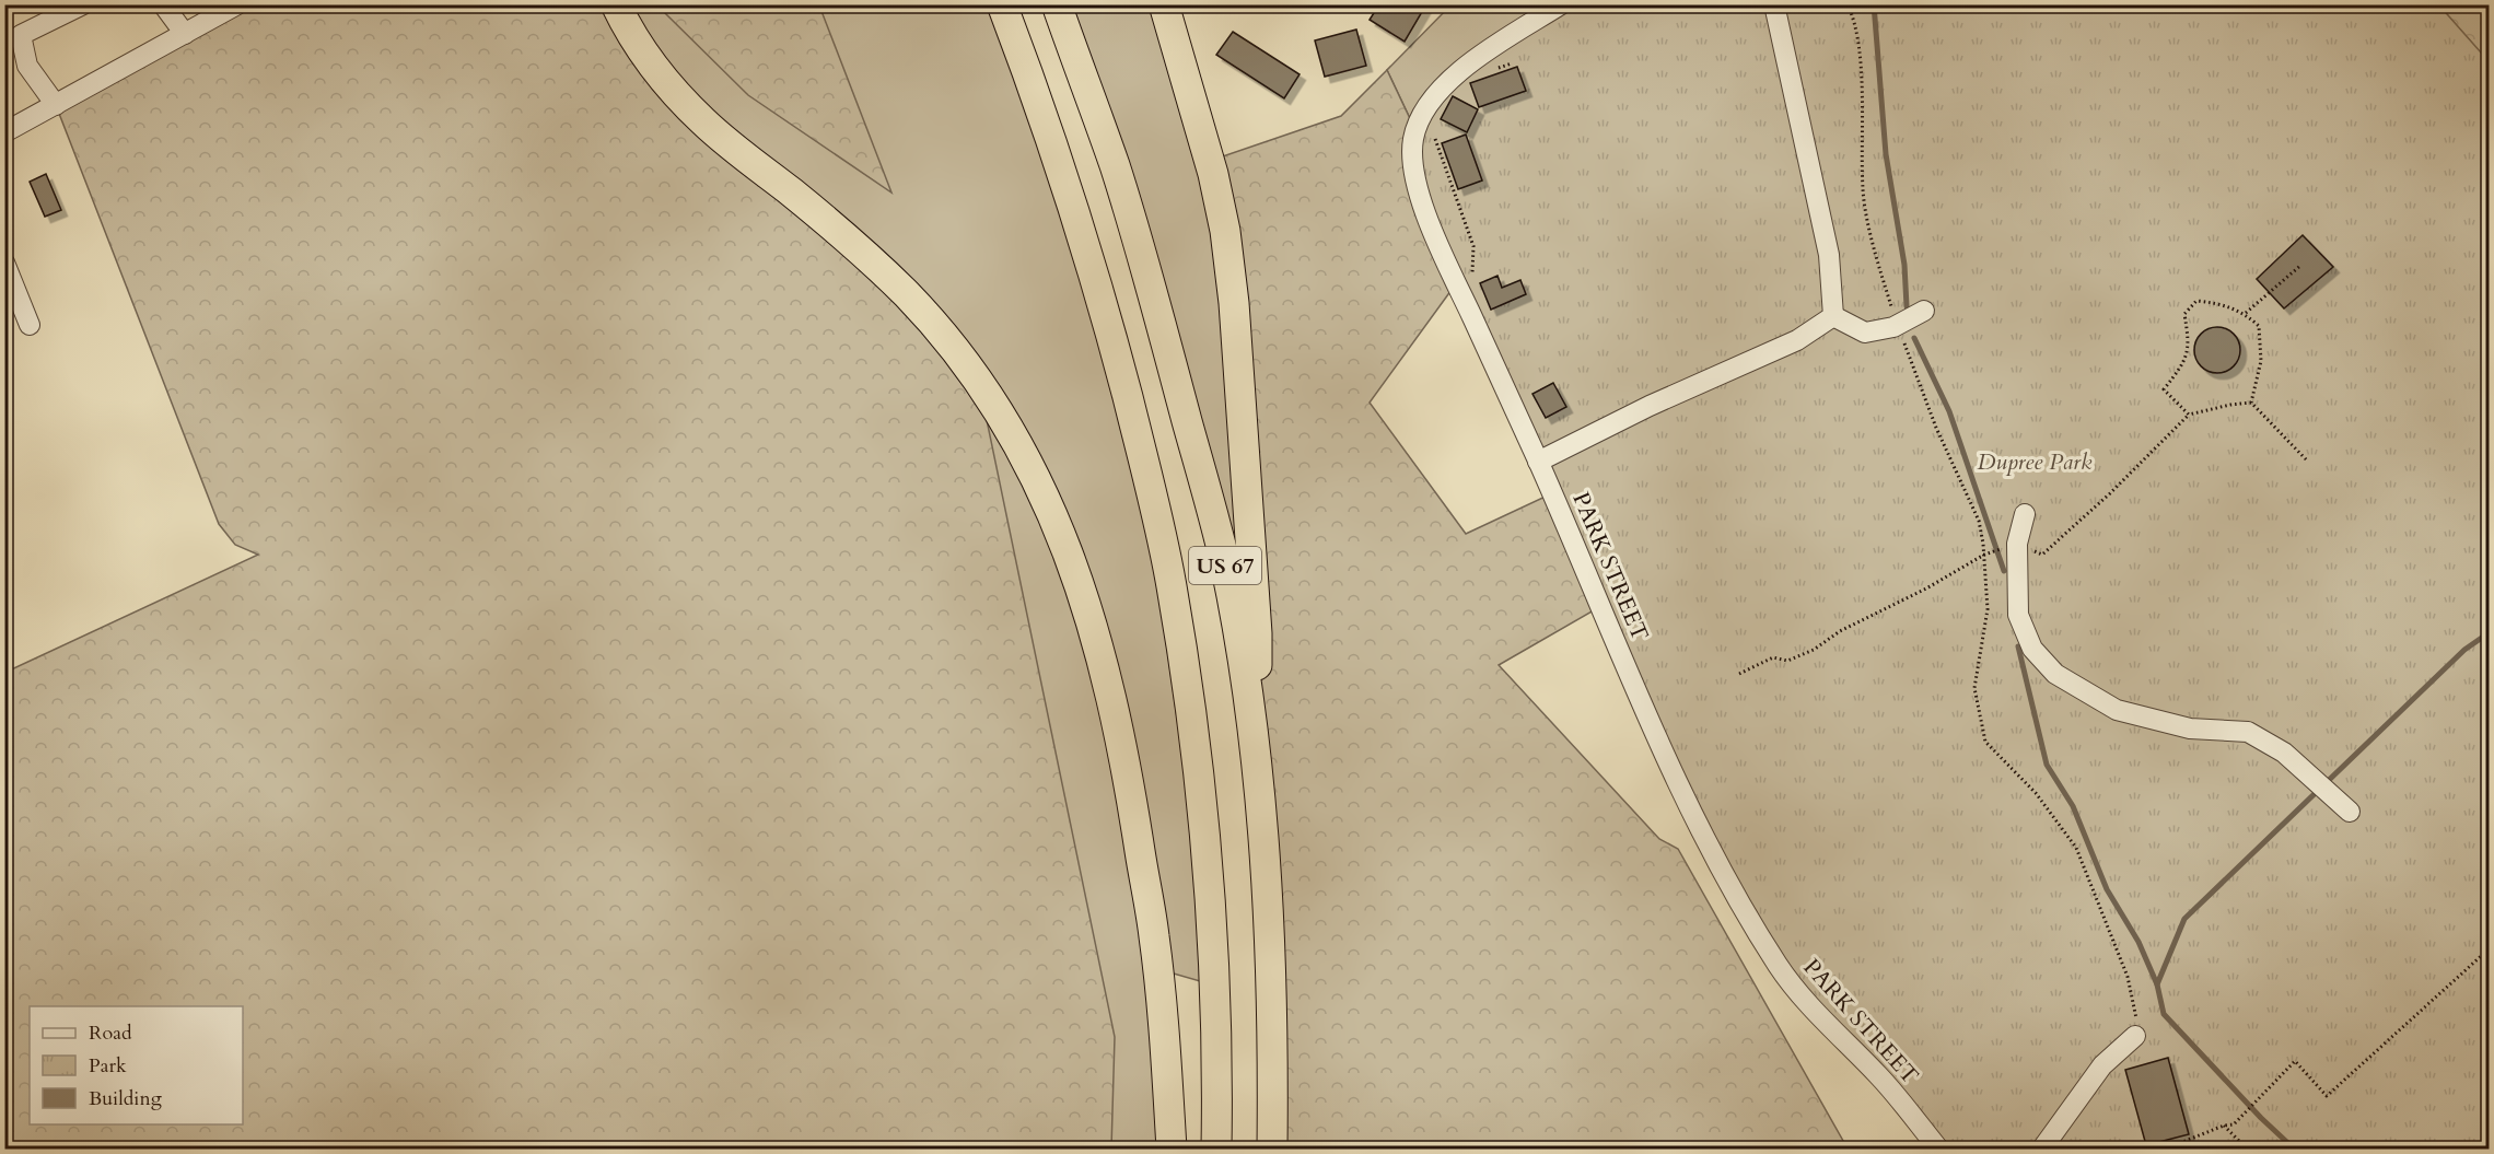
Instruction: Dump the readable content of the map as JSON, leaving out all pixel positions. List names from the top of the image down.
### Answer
{
  "streets": {
    "highway": ["US 67"],
    "street": ["PARK STREET"]
  },
  "parks": ["Dupree Park"],
  "legend": ["Road", "Park", "Building"]
}
